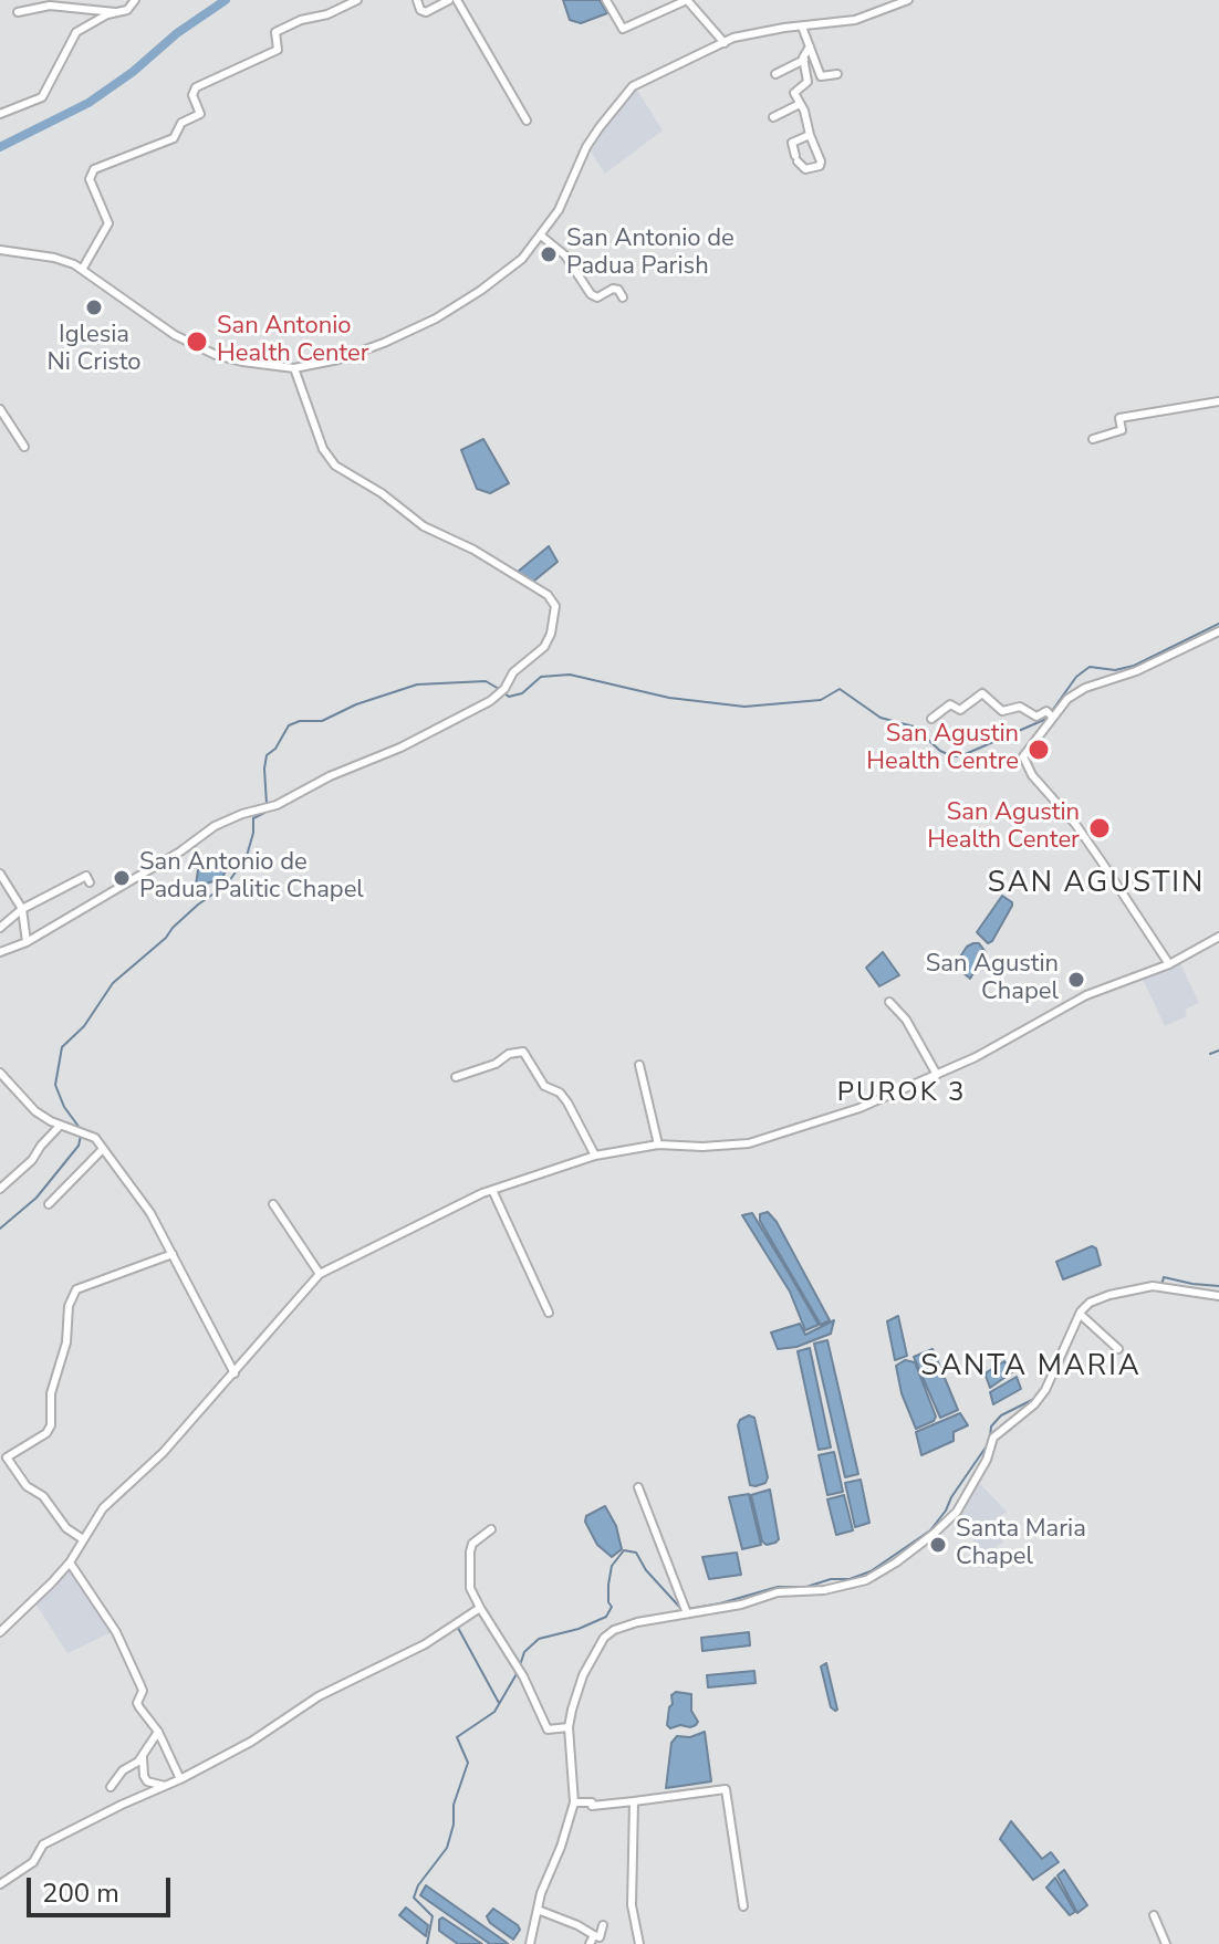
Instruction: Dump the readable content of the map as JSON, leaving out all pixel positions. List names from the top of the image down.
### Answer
{
  "districts": ["SAN AGUSTIN", "PUROK 3", "SANTA MARIA"],
  "places": [
    "San Antonio de Padua Parish",
    "Iglesia Ni Cristo",
    "San Antonio Health Center",
    "San Agustin Health Centre",
    "San Agustin Health Center",
    "San Antonio de Padua Palitic Chapel",
    "San Agustin Chapel",
    "Santa Maria Chapel"
  ],
  "scale_bar": "200 m"
}
